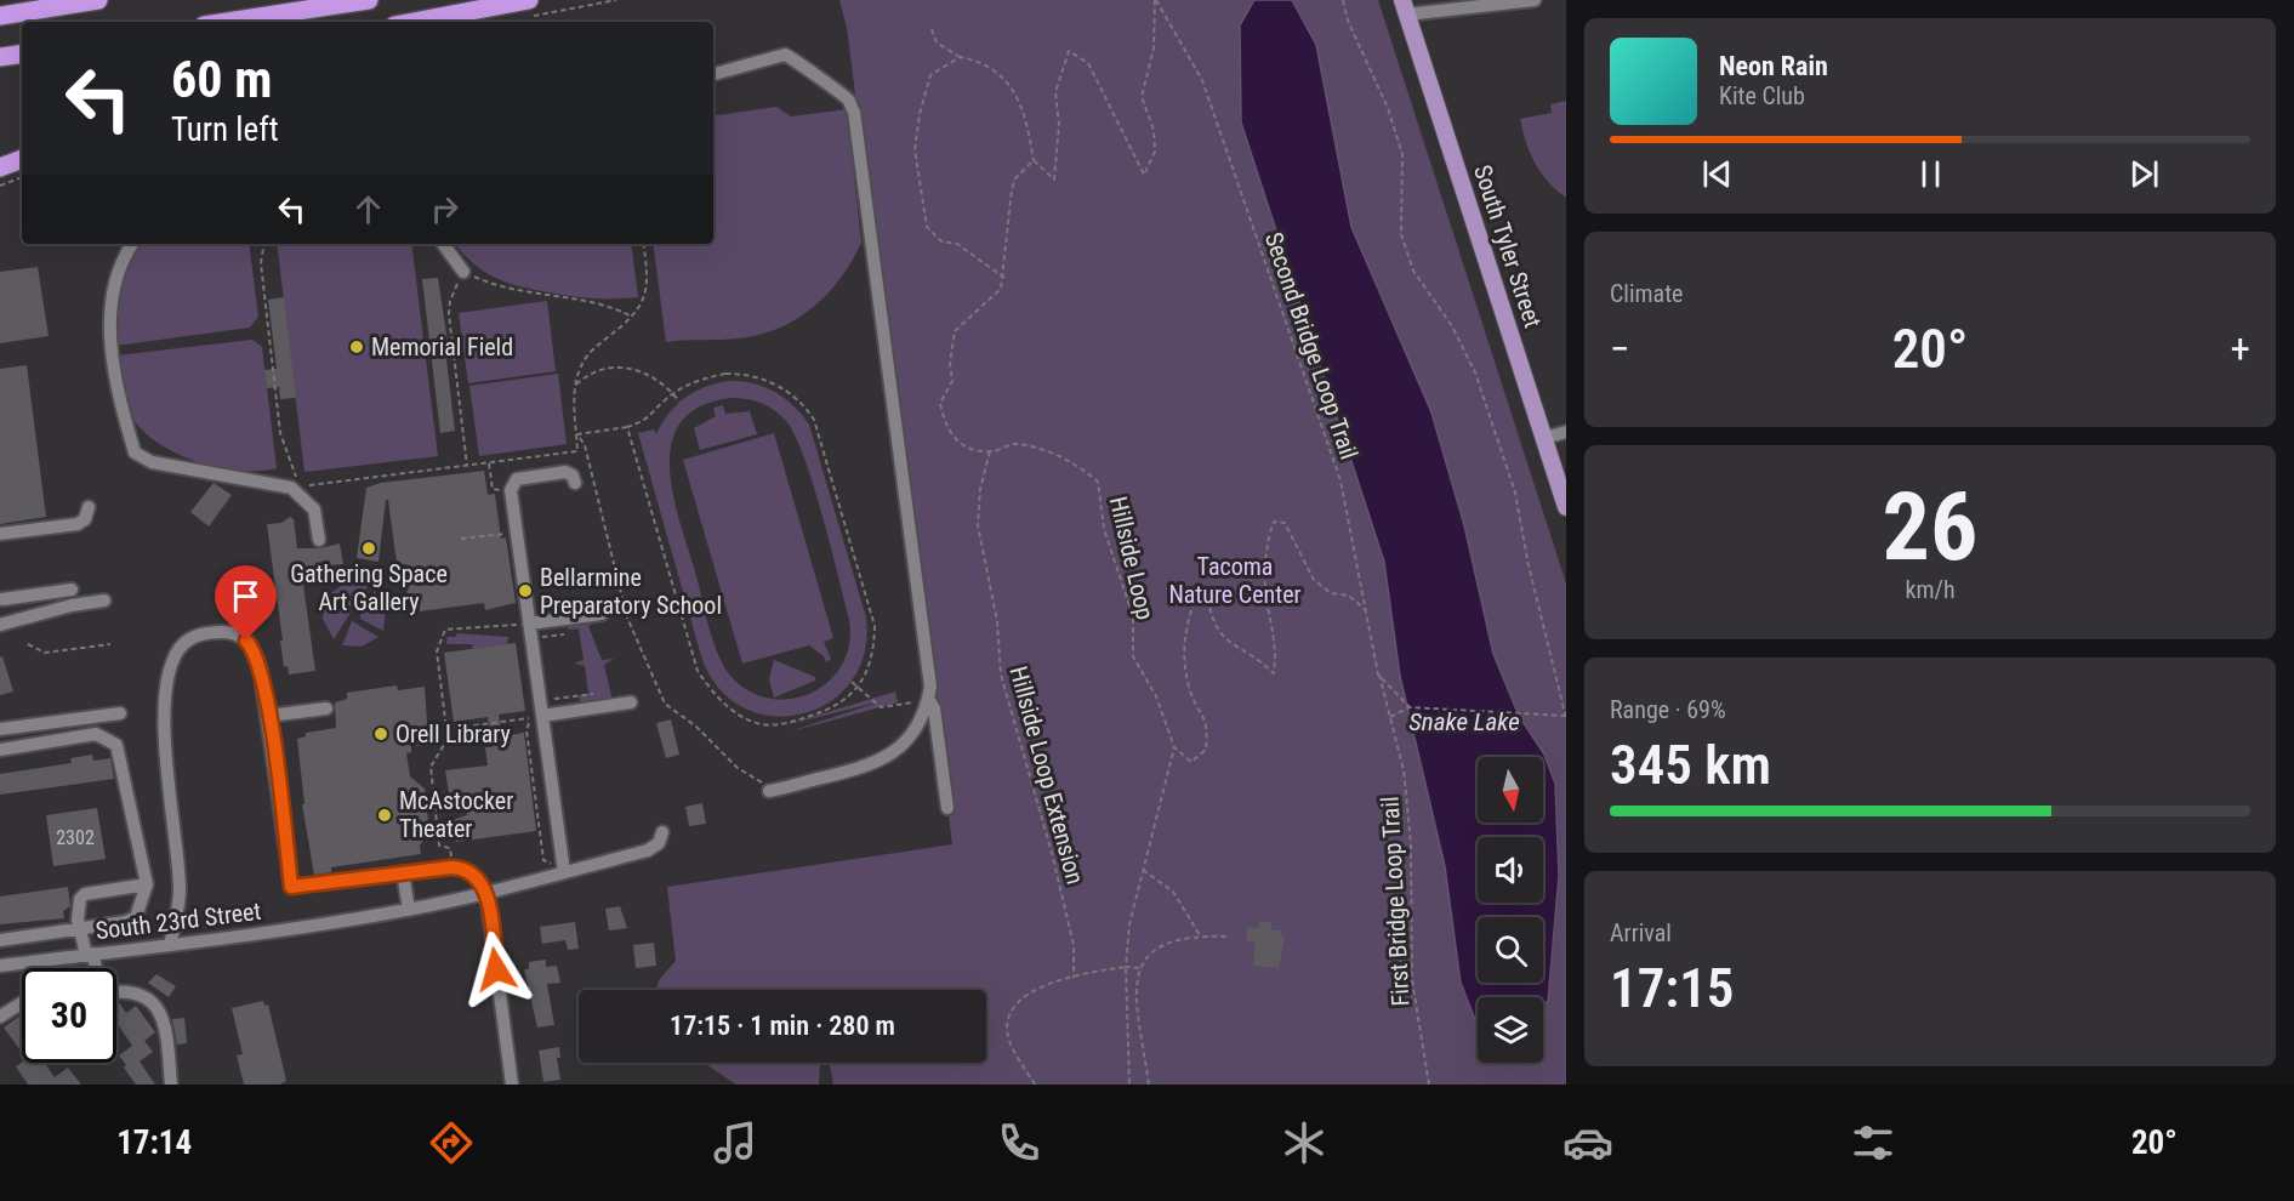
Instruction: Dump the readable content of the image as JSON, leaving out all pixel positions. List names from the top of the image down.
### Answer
{
  "streets": {
    "main road": ["South Tyler Street"],
    "street": ["South 23rd Street"],
    "path": [
      "Second Bridge Loop Trail",
      "Hillside Loop",
      "Hillside Loop Extension",
      "First Bridge Loop Trail"
    ]
  },
  "crossings": [
    ["Second Bridge Loop Trail", "Hillside Loop"],
    ["Second Bridge Loop Trail", "First Bridge Loop Trail"],
    ["Hillside Loop", "Hillside Loop Extension"]
  ],
  "water": ["Snake Lake"],
  "parks": ["Tacoma Nature Center"],
  "places": [
    "Memorial Field",
    "Gathering Space Art Gallery",
    "Bellarmine Preparatory School",
    "Orell Library",
    "McAstocker Theater"
  ],
  "house_numbers": ["2302"],
  "north": "bottom",
  "page": {
    "turn": ["60 m", "Turn left"],
    "song": ["Neon Rain", "Kite Club"],
    "tile": [
      "Climate",
      ["26", "km/h"],
      ["Range · 69%", "345 km"],
      ["Arrival", "17:15"]
    ],
    "heat": ["−", "20°", "+"],
    "limit": "30",
    "trip": "17:15 · 1 min · 280 m",
    "tabs": ["17:14", "20°"]
  }
}
